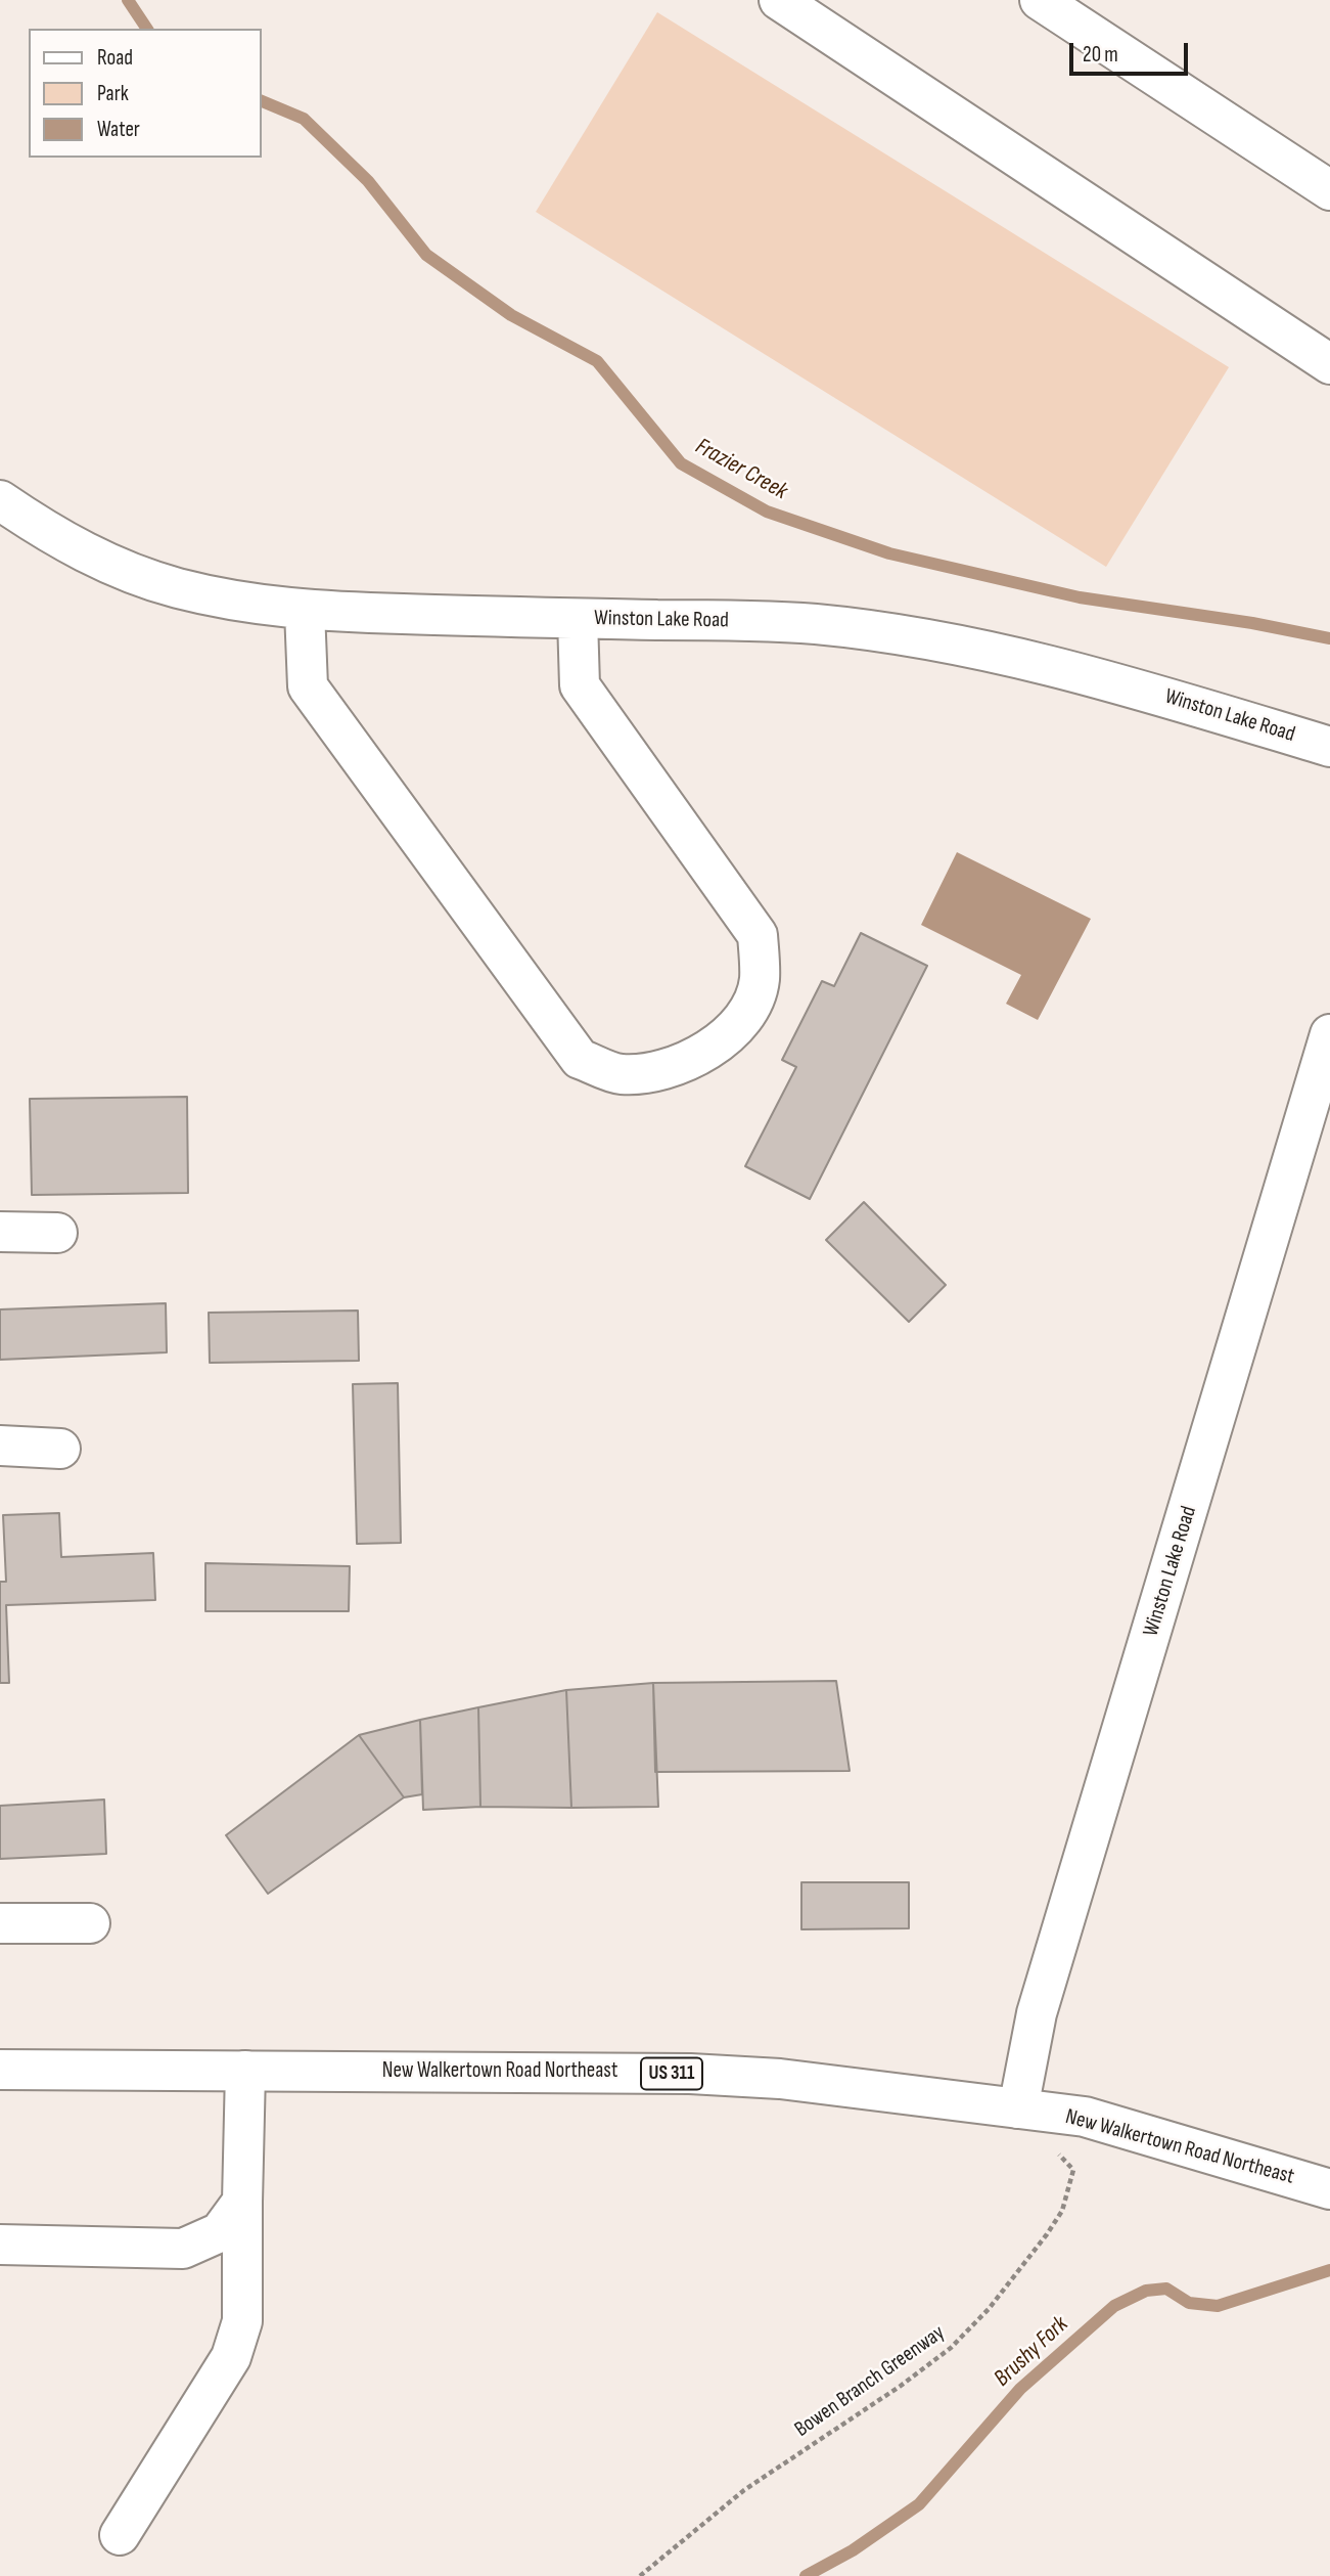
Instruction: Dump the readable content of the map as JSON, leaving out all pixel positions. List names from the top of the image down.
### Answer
{
  "streets": {
    "street": ["Winston Lake Road", "New Walkertown Road Northeast", "US 311"],
    "path": ["Bowen Branch Greenway"]
  },
  "crossings": [
    ["Winston Lake Road", "New Walkertown Road Northeast"],
    ["Winston Lake Road", "Bowen Branch Greenway"],
    ["New Walkertown Road Northeast", "Bowen Branch Greenway"]
  ],
  "water": ["Frazier Creek", "Brushy Fork"],
  "legend": ["Road", "Park", "Water"],
  "scale_bar": "20 m"
}
